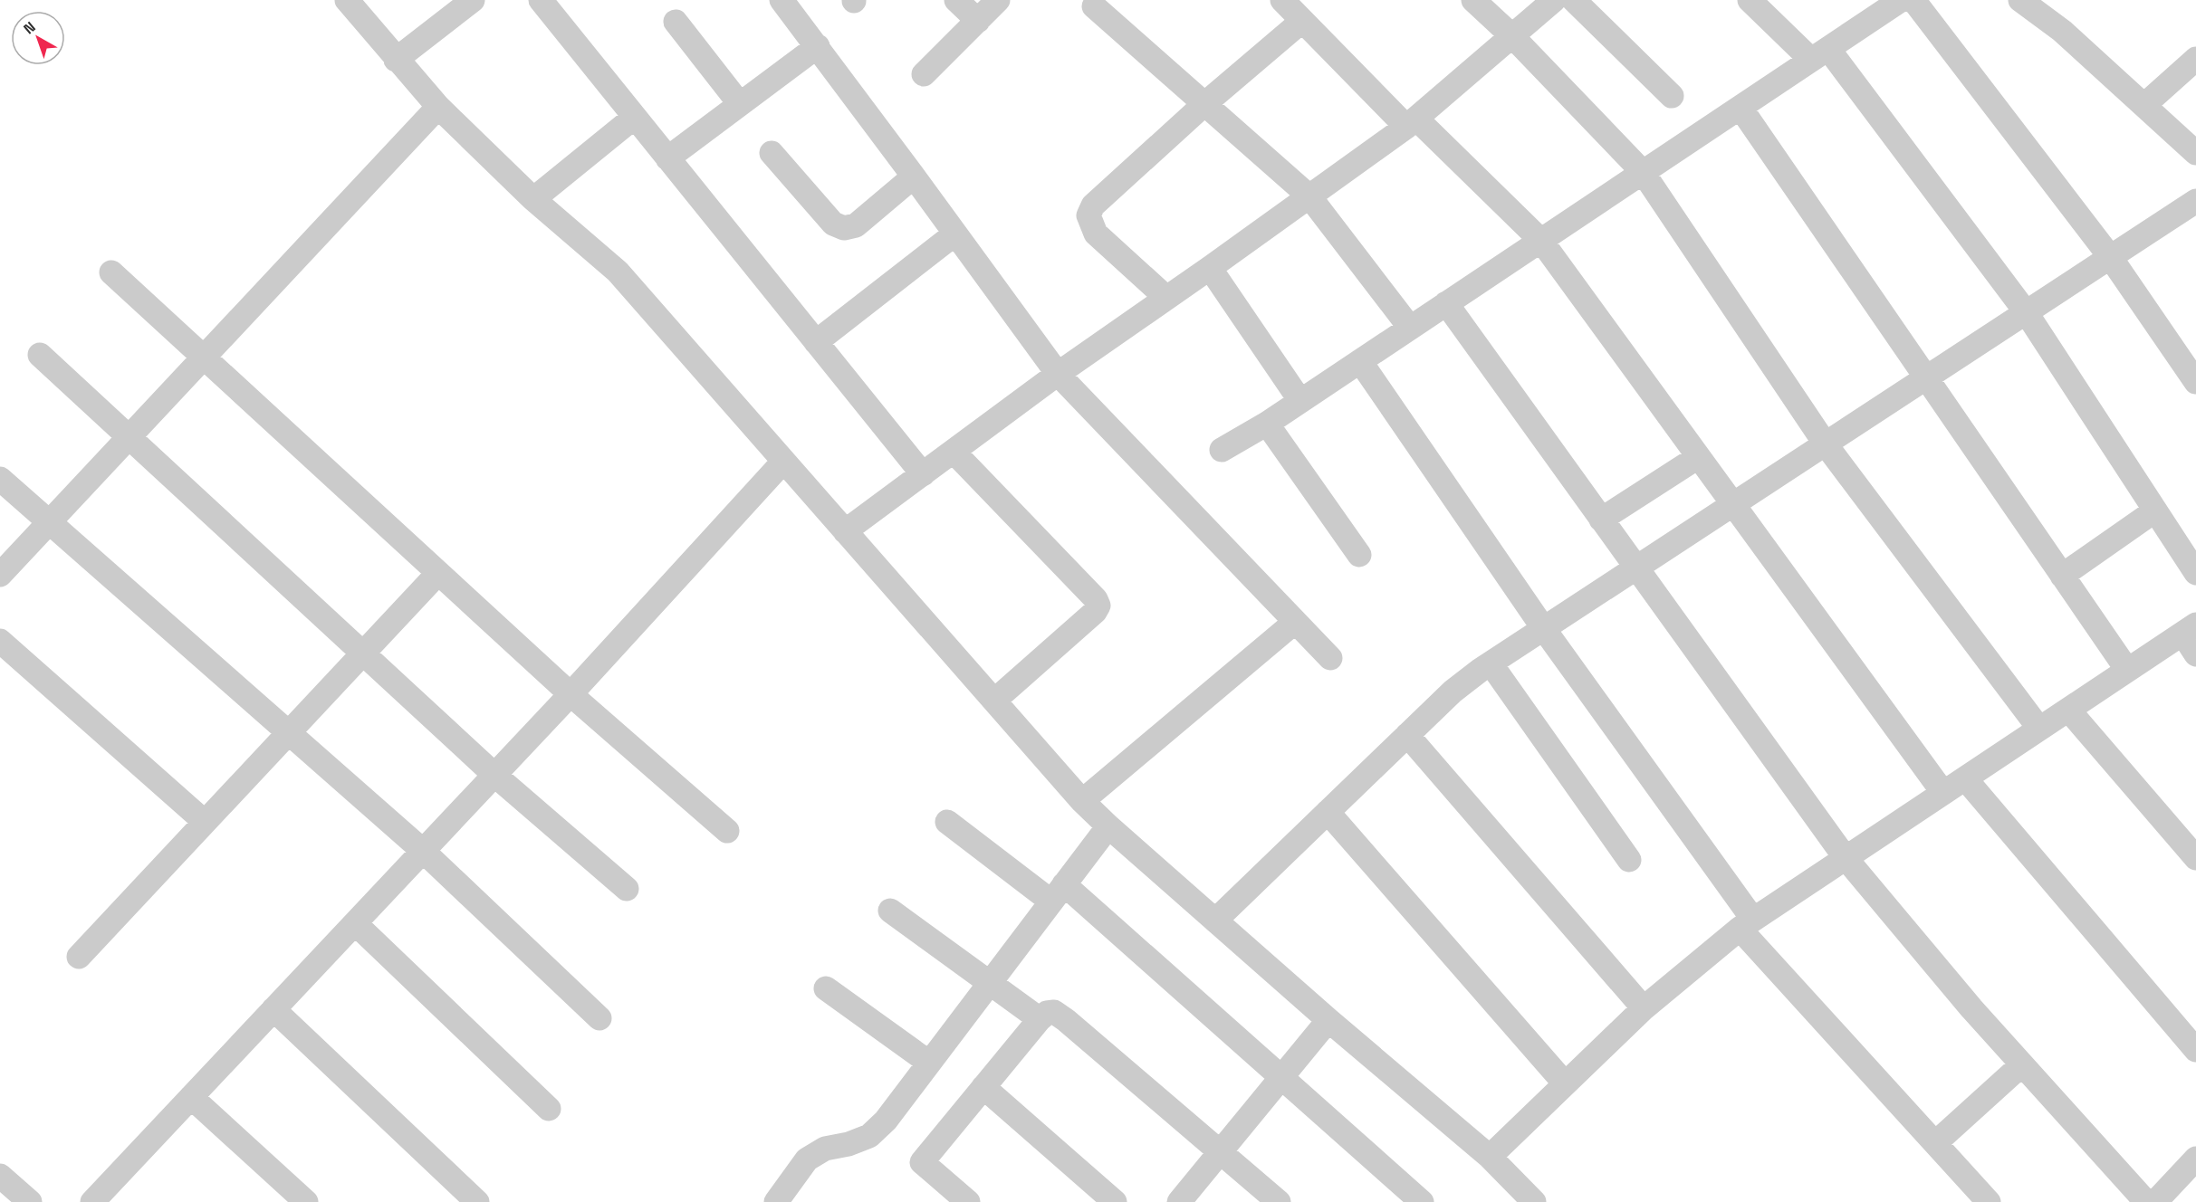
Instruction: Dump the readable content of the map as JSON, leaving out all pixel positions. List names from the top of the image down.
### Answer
{
  "north": "top left"
}
